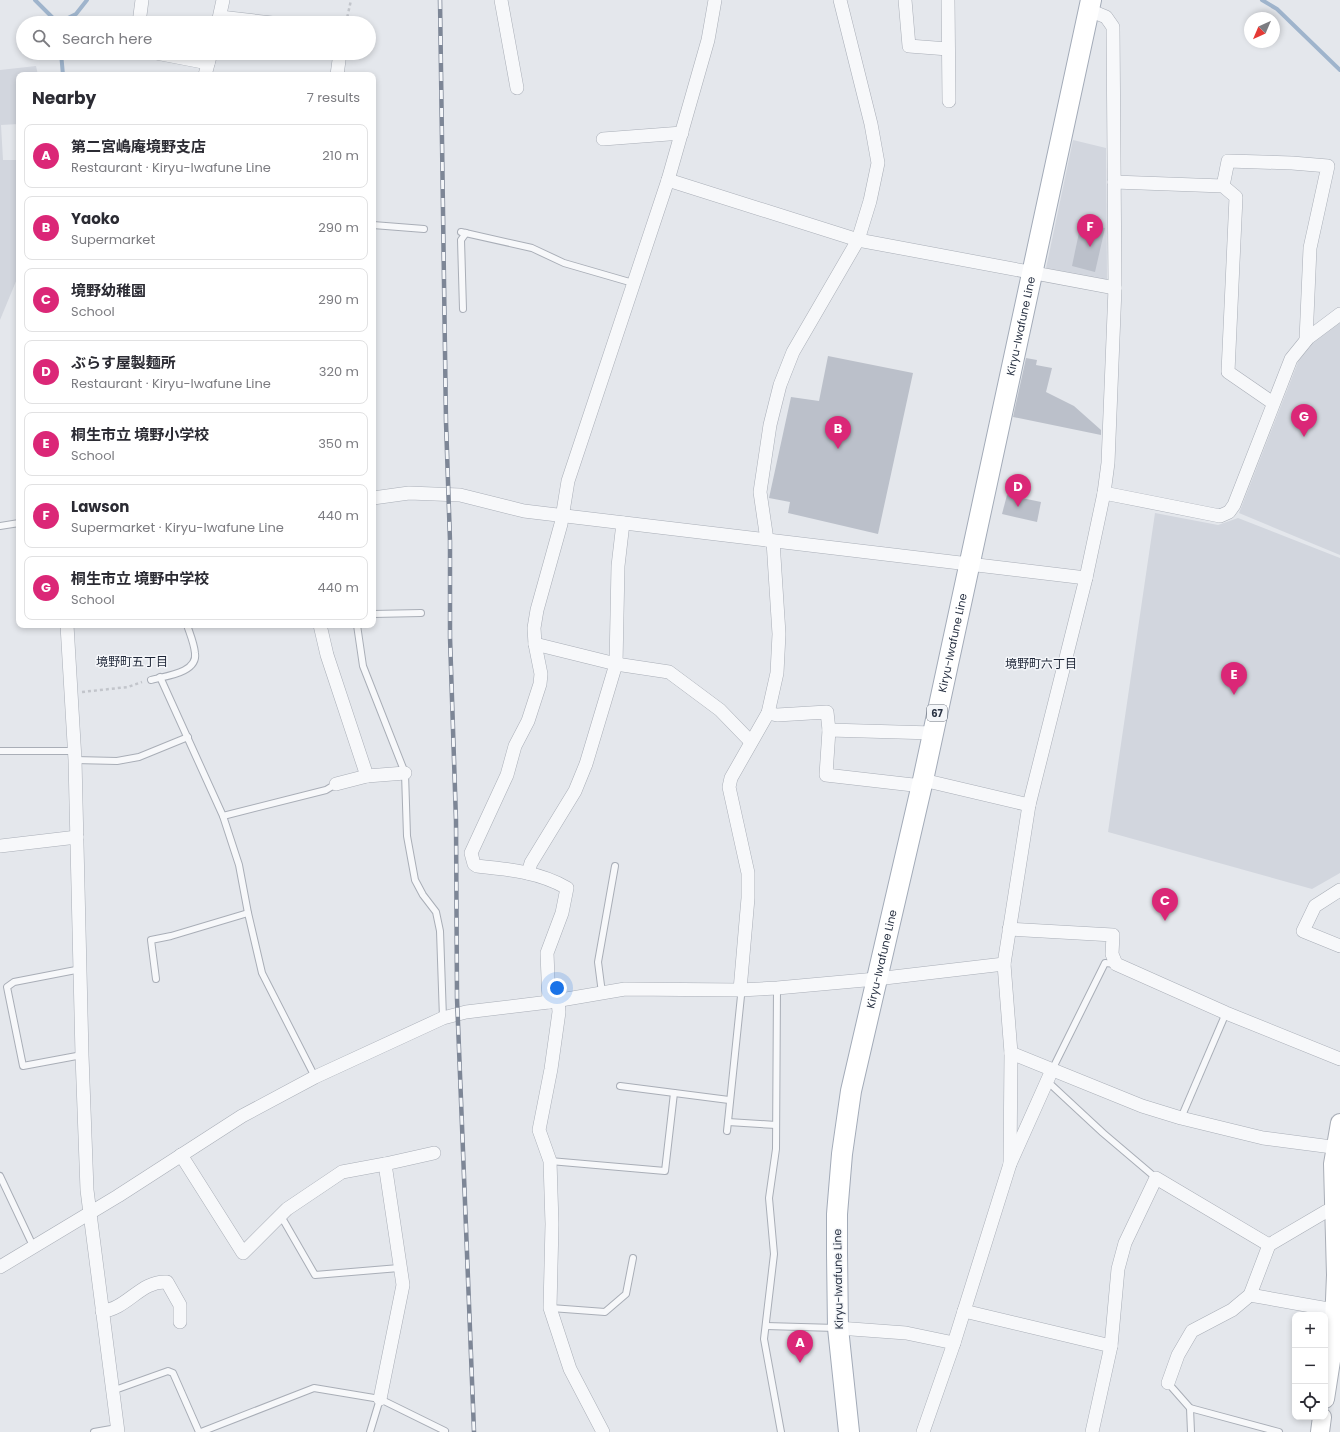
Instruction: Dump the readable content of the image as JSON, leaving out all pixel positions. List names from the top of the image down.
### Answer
{
  "streets": {
    "main road": ["Kiryu-Iwafune Line", "67"]
  },
  "districts": ["境野町五丁目", "境野町六丁目"],
  "north": "bottom left",
  "page": {
    "search": "Search here",
    "heading": ["Nearby", "7 results"],
    "list": [
      {
        "mark": "A",
        "name": "第二宮嶋庵境野支店",
        "note": "Restaurant · Kiryu-Iwafune Line",
        "value": "210 m"
      },
      {
        "mark": "B",
        "name": "Yaoko",
        "note": "Supermarket",
        "value": "290 m"
      },
      {
        "mark": "C",
        "name": "境野幼稚園",
        "note": "School",
        "value": "290 m"
      },
      {
        "mark": "D",
        "name": "ぶらす屋製麺所",
        "note": "Restaurant · Kiryu-Iwafune Line",
        "value": "320 m"
      },
      {
        "mark": "E",
        "name": "桐生市立 境野小学校",
        "note": "School",
        "value": "350 m"
      },
      {
        "mark": "F",
        "name": "Lawson",
        "note": "Supermarket · Kiryu-Iwafune Line",
        "value": "440 m"
      },
      {
        "mark": "G",
        "name": "桐生市立 境野中学校",
        "note": "School",
        "value": "440 m"
      }
    ],
    "pins": [
      "F",
      "G",
      "B",
      "D",
      "E",
      "C",
      "A"
    ],
    "map_buttons": ["+", "−"]
  }
}
